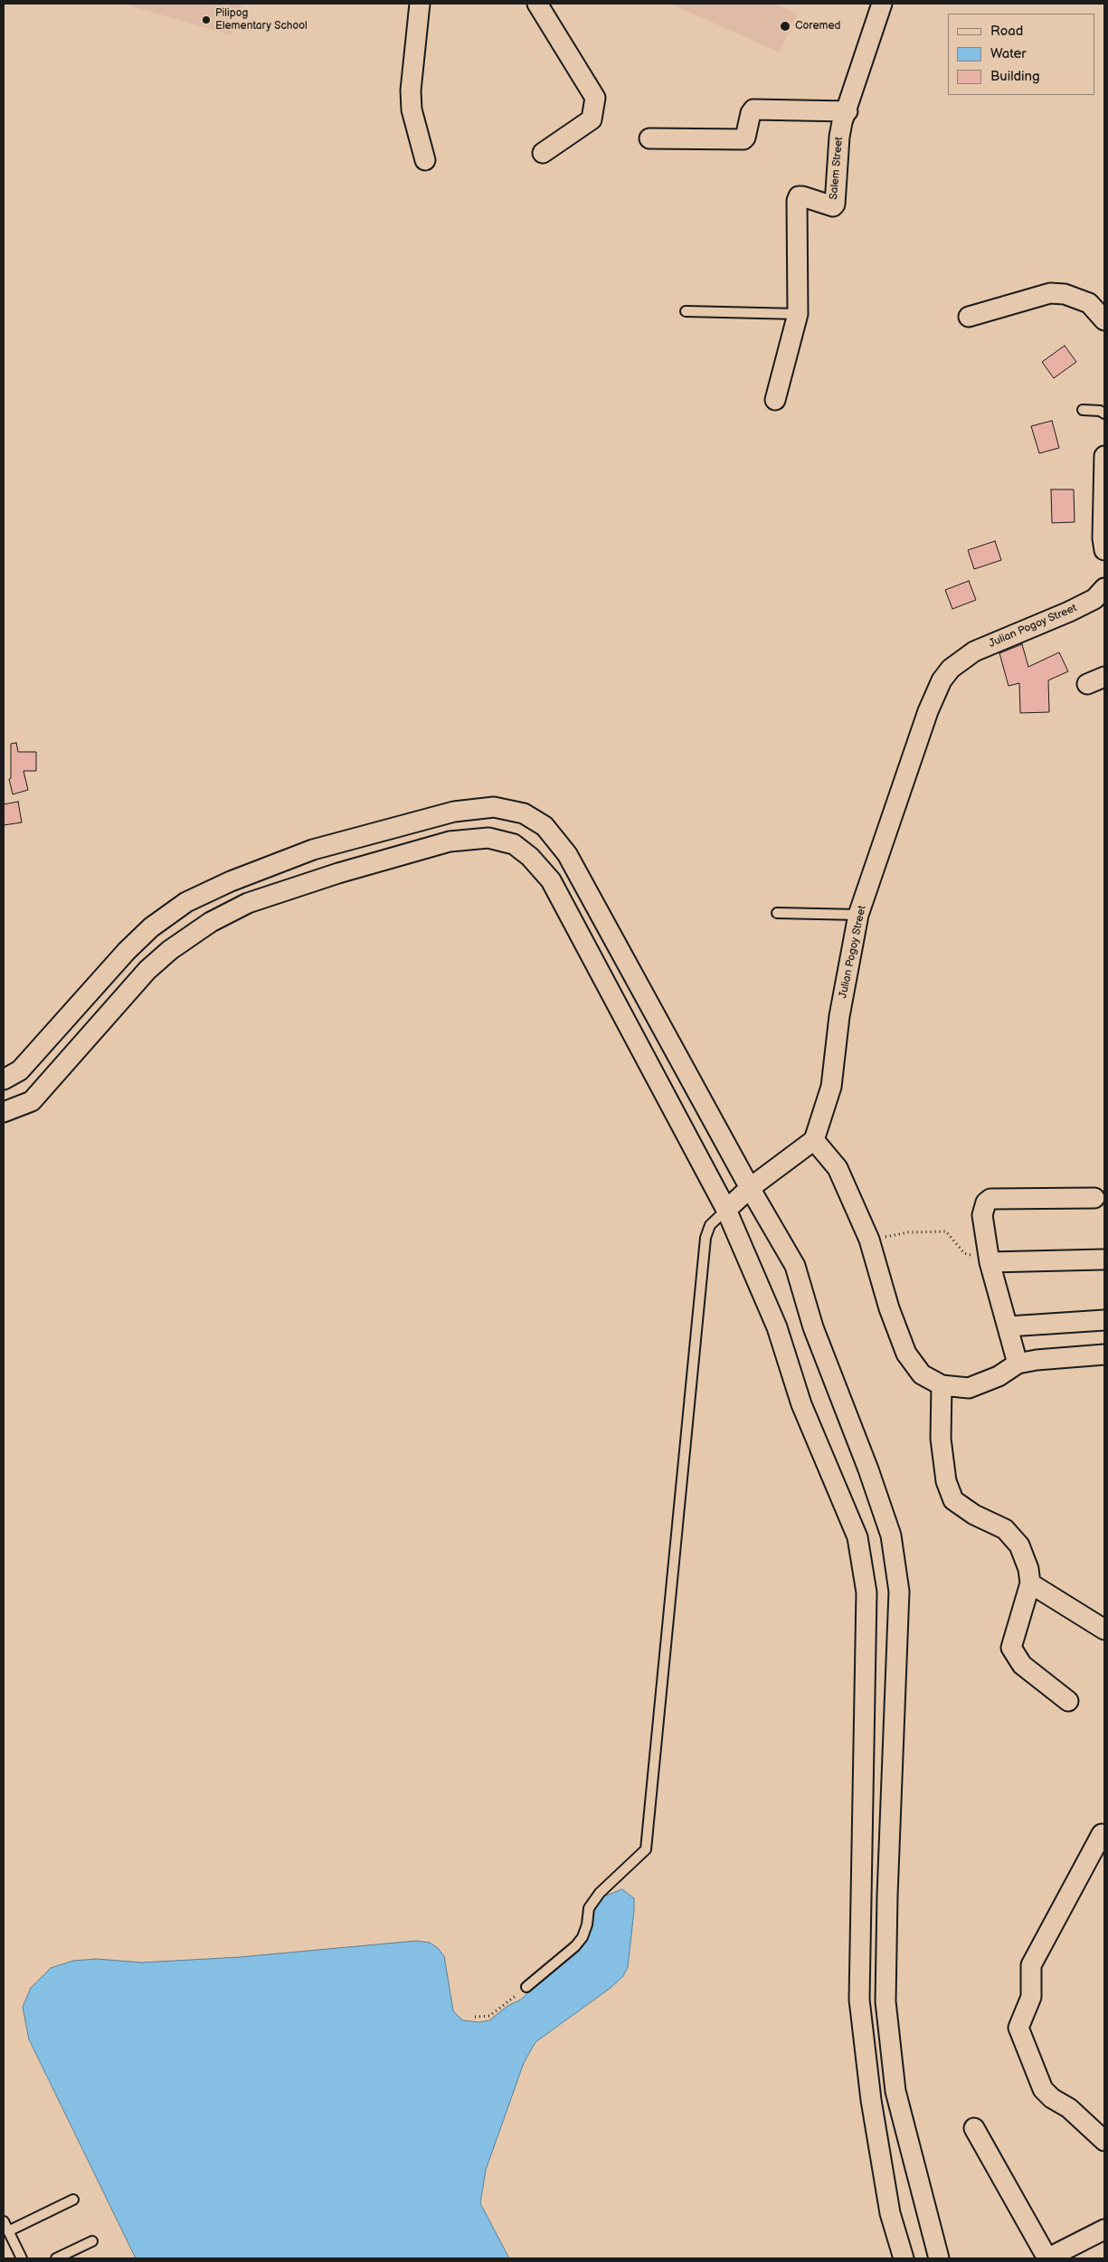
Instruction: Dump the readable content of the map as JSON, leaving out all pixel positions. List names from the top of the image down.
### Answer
{
  "streets": {
    "street": ["Salem Street", "Julian Pogoy Street"]
  },
  "places": ["Pilipog Elementary School", "Coremed"],
  "legend": ["Road", "Water", "Building"]
}
